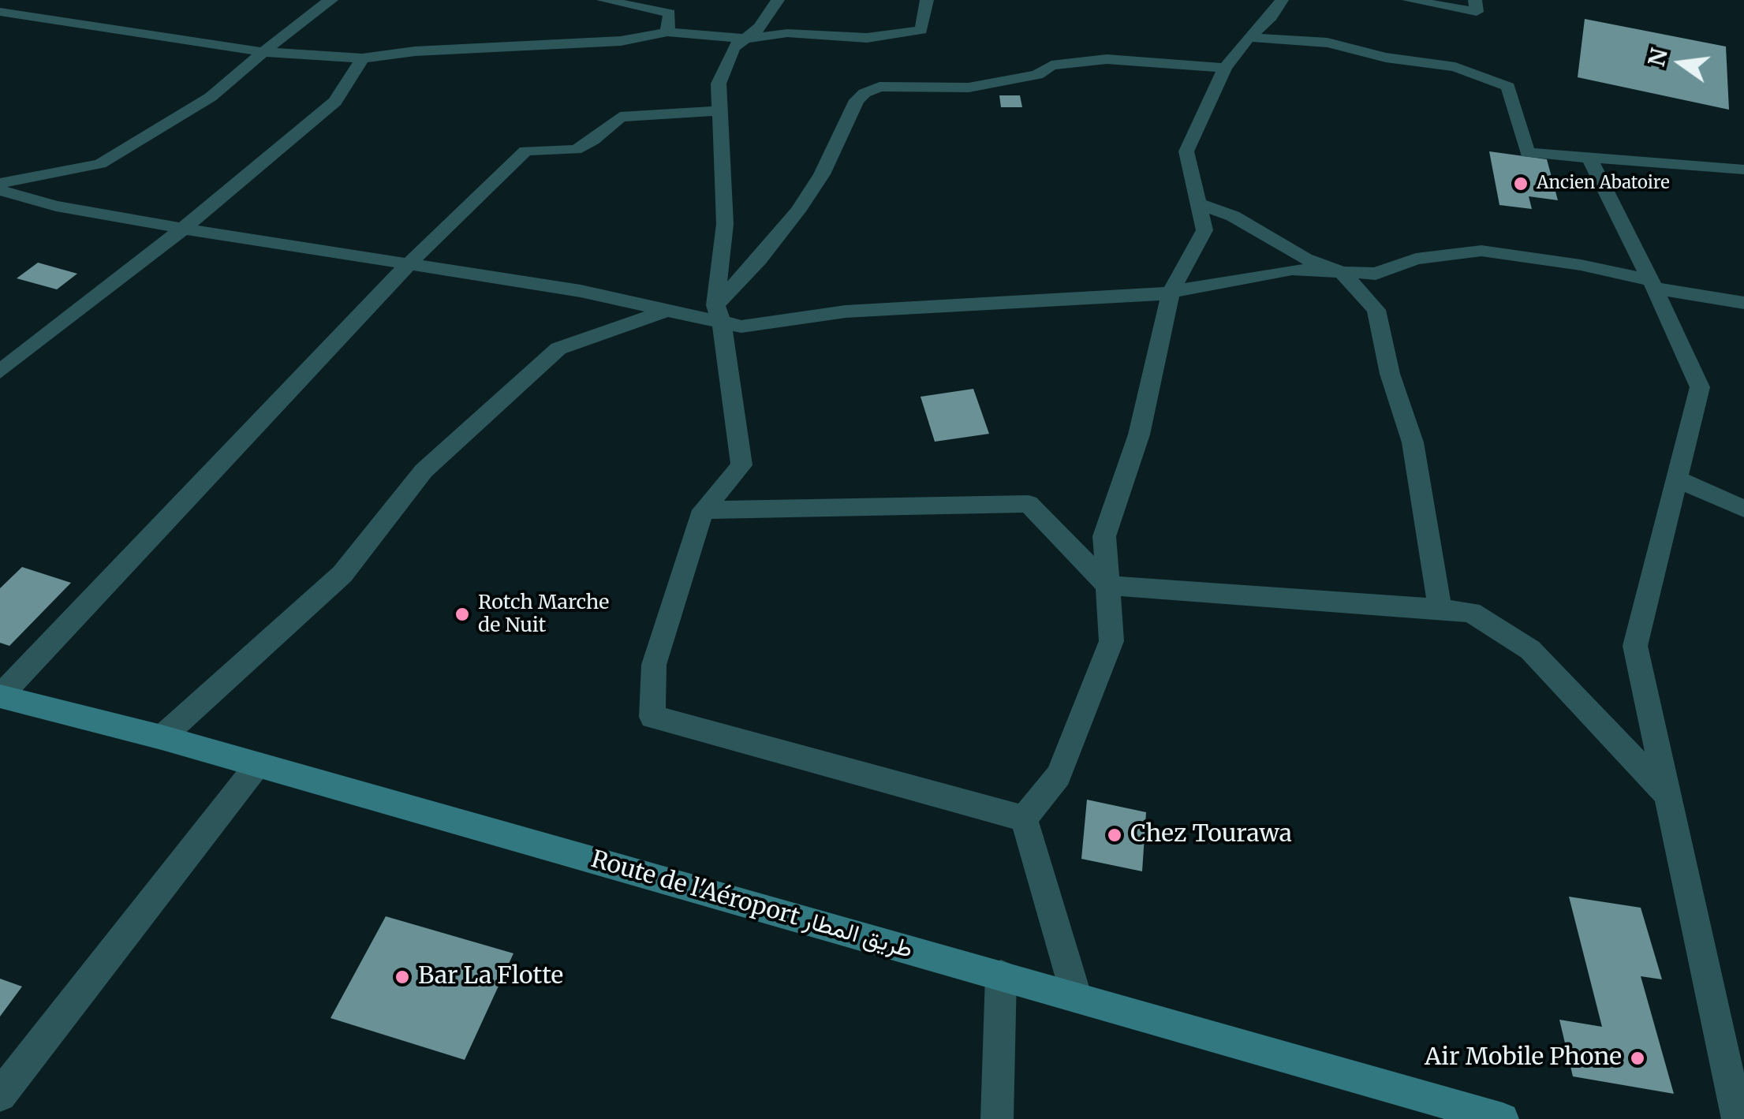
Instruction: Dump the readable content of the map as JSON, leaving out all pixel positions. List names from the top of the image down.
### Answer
{
  "streets": {
    "main road": ["Route de l'Aéroport طريق المطار"]
  },
  "places": [
    "Ancien Abatoire",
    "Rotch Marche de Nuit",
    "Chez Tourawa",
    "Bar La Flotte",
    "Air Mobile Phone"
  ],
  "north": "left"
}
